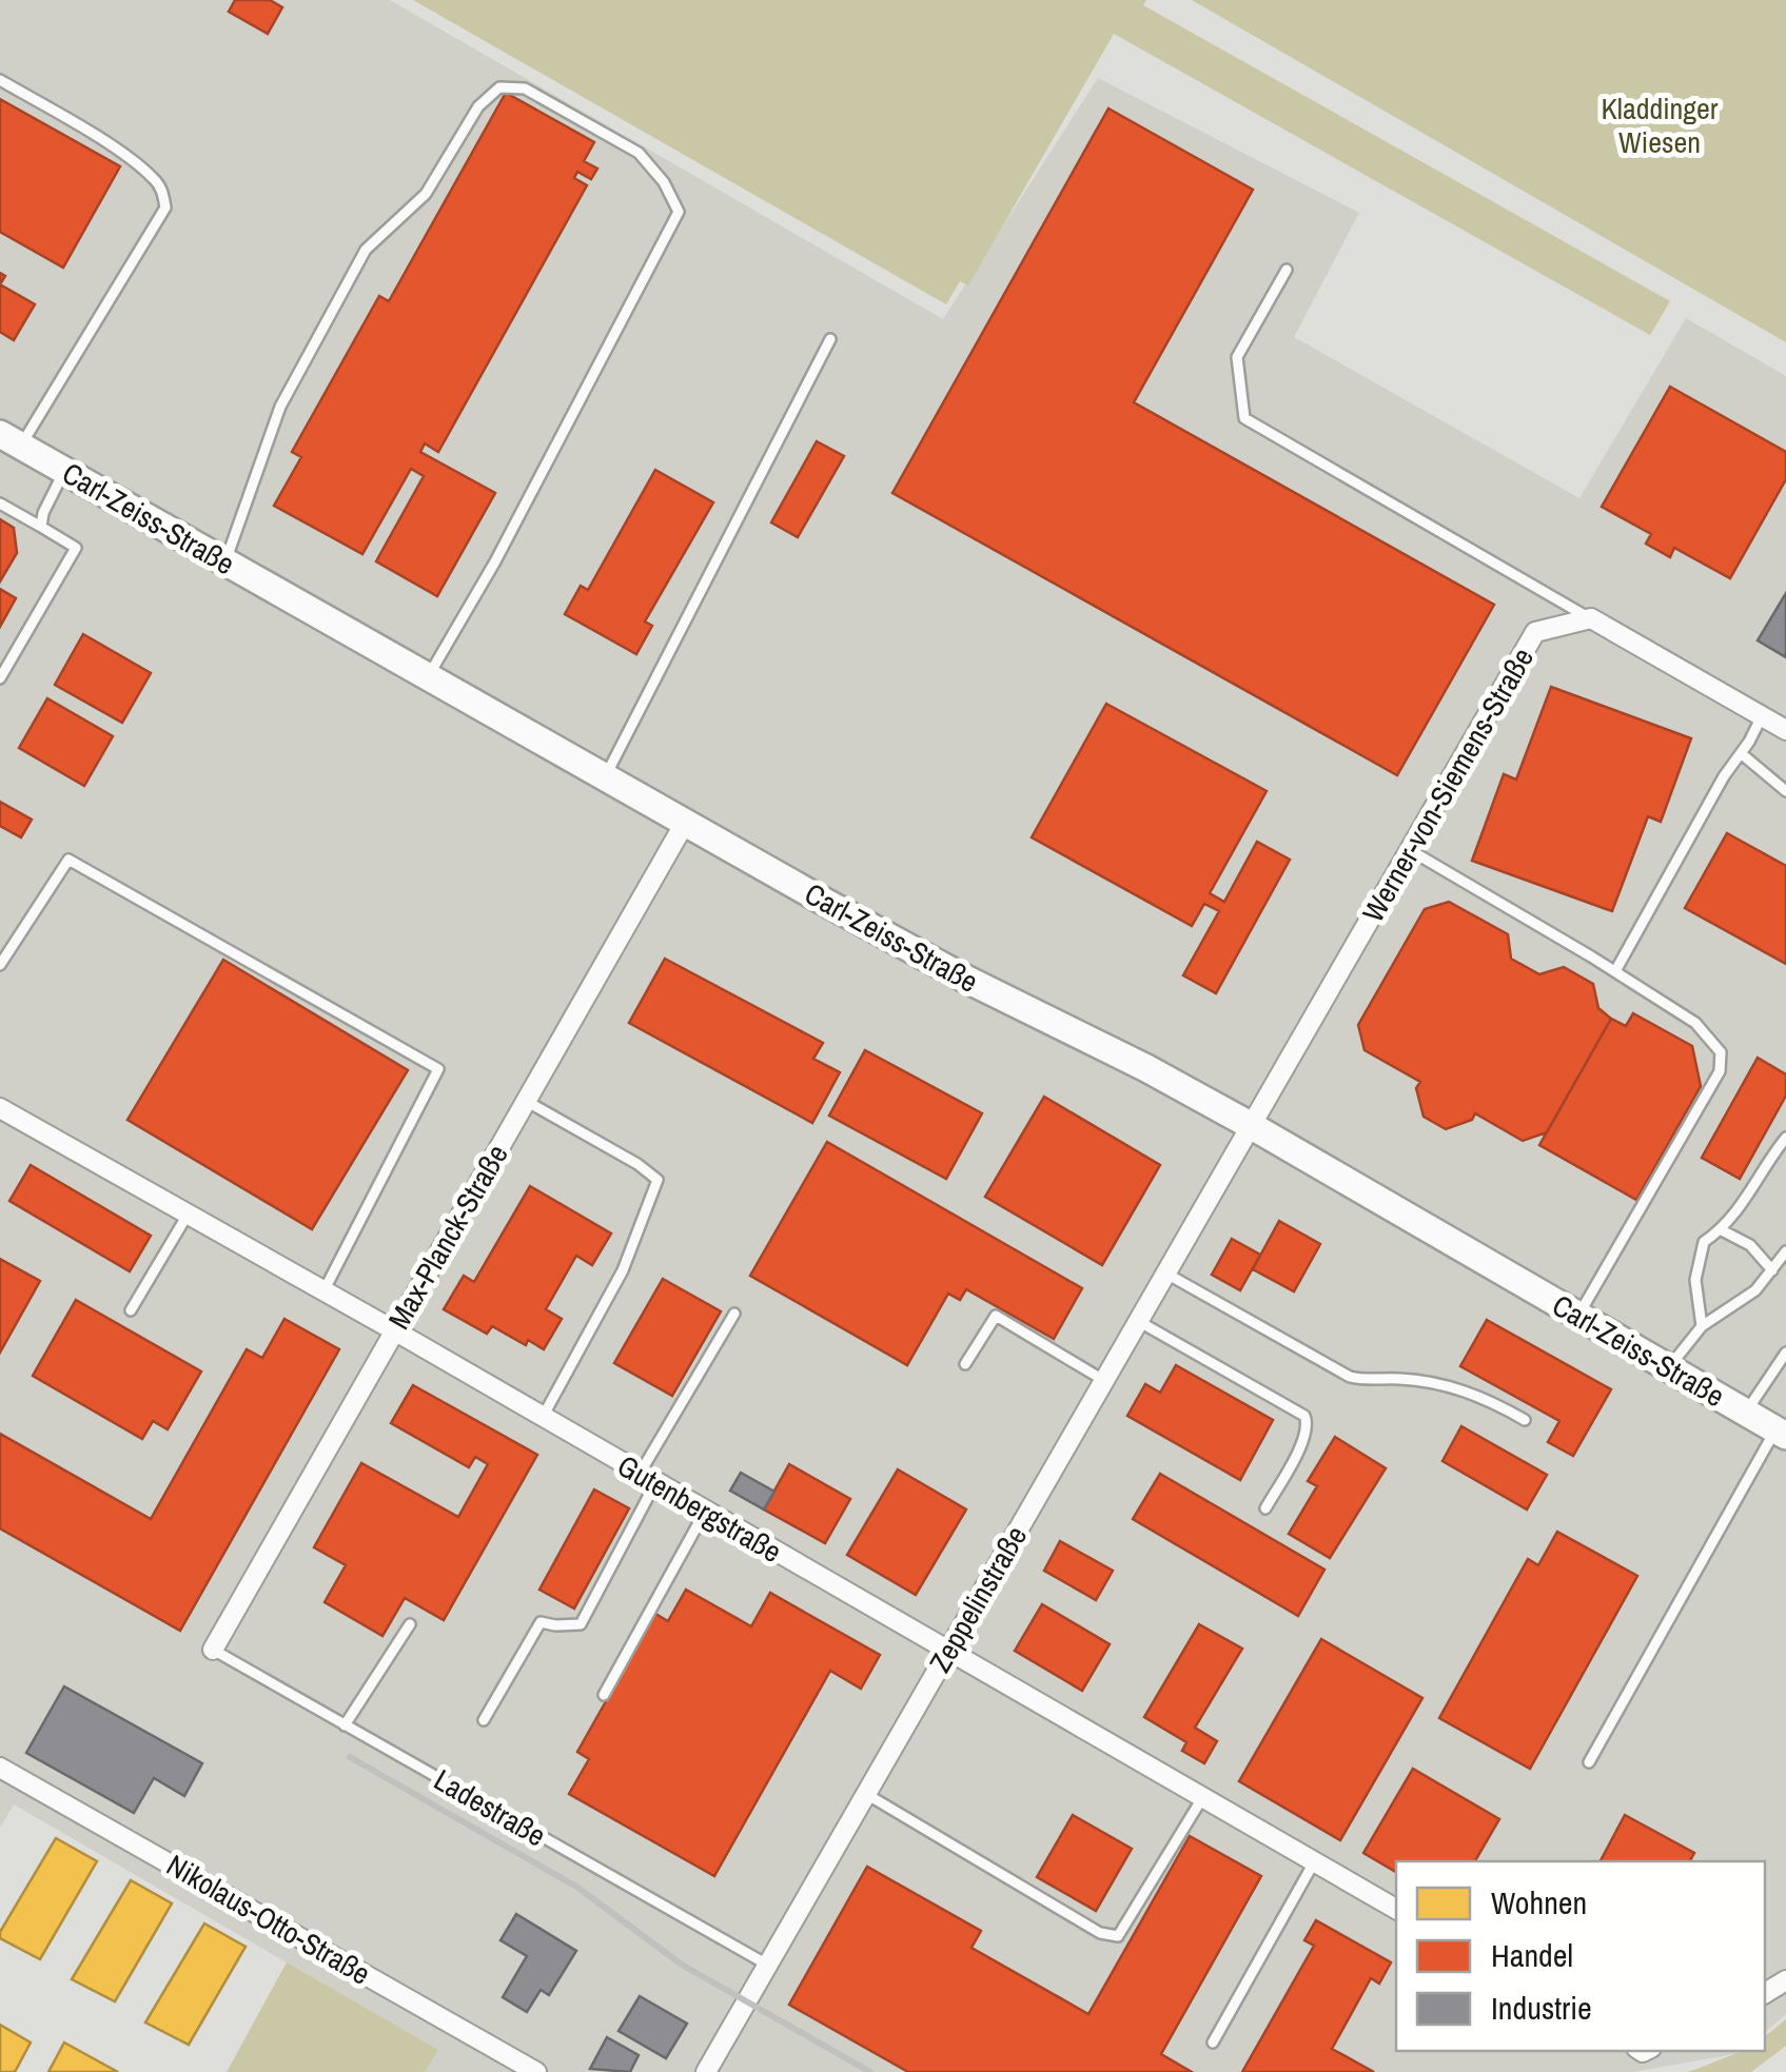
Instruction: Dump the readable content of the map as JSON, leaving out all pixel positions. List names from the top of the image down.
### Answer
{
  "streets": {
    "main road": ["Carl-Zeiss-Straße"],
    "street": [
      "Werner-von-Siemens-Straße",
      "Max-Planck-Straße",
      "Gutenbergstraße",
      "Zeppelinstraße",
      "Nikolaus-Otto-Straße"
    ],
    "lane": ["Ladestraße"]
  },
  "crossings": [
    ["Carl-Zeiss-Straße", "Werner-von-Siemens-Straße"],
    ["Carl-Zeiss-Straße", "Max-Planck-Straße"],
    ["Carl-Zeiss-Straße", "Zeppelinstraße"],
    ["Werner-von-Siemens-Straße", "Zeppelinstraße"],
    ["Max-Planck-Straße", "Gutenbergstraße"],
    ["Max-Planck-Straße", "Ladestraße"],
    ["Gutenbergstraße", "Zeppelinstraße"],
    ["Zeppelinstraße", "Ladestraße"]
  ],
  "parks": ["Kladdinger Wiesen"],
  "legend": ["Wohnen", "Handel", "Industrie"]
}
